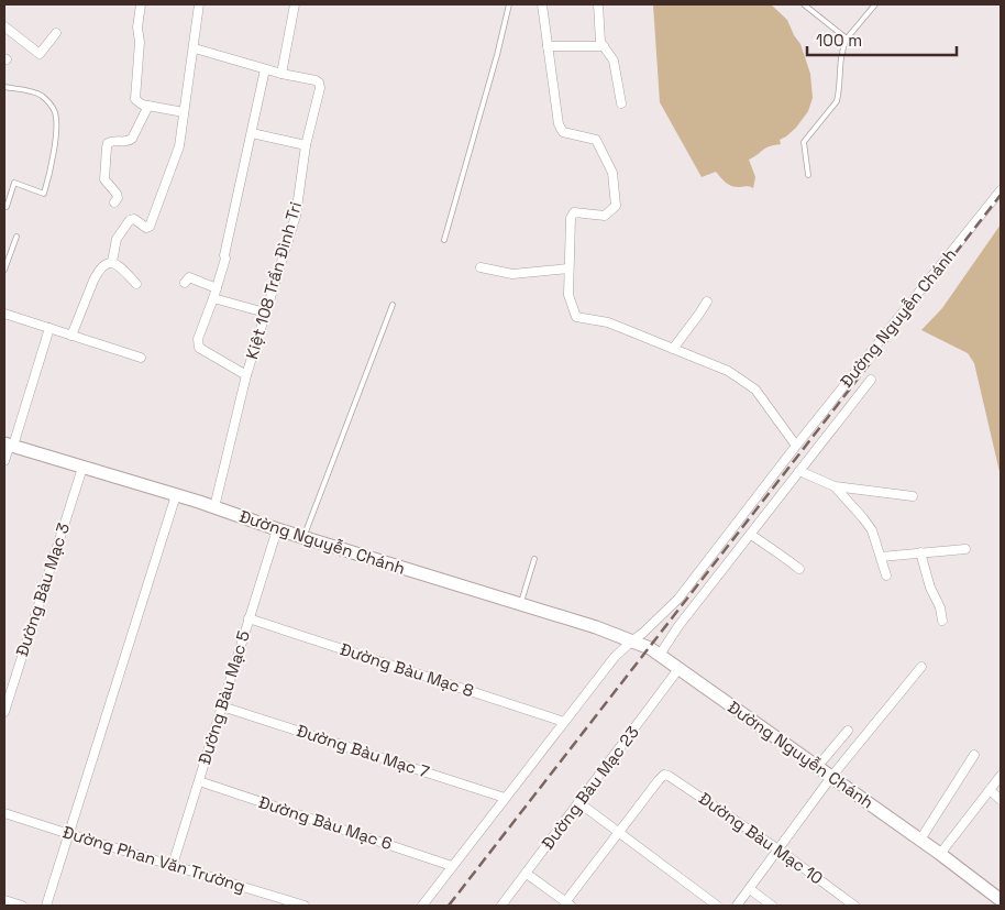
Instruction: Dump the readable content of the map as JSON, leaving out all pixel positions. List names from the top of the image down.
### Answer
{
  "streets": {
    "street": [
      "Kiệt 108 Trần Đình Tri",
      "Đường Nguyễn Chánh",
      "Đường Bàu Mạc 3",
      "Đường Bàu Mạc 8",
      "Đường Bàu Mạc 5",
      "Đường Bàu Mạc 7",
      "Đường Bàu Mạc 23",
      "Đường Bàu Mạc 6",
      "Đường Bàu Mạc 10",
      "Đường Phan Văn Trường"
    ]
  },
  "crossings": [
    ["Kiệt 108 Trần Đình Tri", "Đường Nguyễn Chánh"],
    ["Đường Nguyễn Chánh", "Đường Bàu Mạc 3"],
    ["Đường Nguyễn Chánh", "Đường Bàu Mạc 5"],
    ["Đường Nguyễn Chánh", "Đường Bàu Mạc 23"],
    ["Đường Bàu Mạc 8", "Đường Bàu Mạc 5"],
    ["Đường Bàu Mạc 5", "Đường Bàu Mạc 7"],
    ["Đường Bàu Mạc 5", "Đường Bàu Mạc 6"],
    ["Đường Bàu Mạc 5", "Đường Phan Văn Trường"]
  ],
  "scale_bar": "100 m"
}
